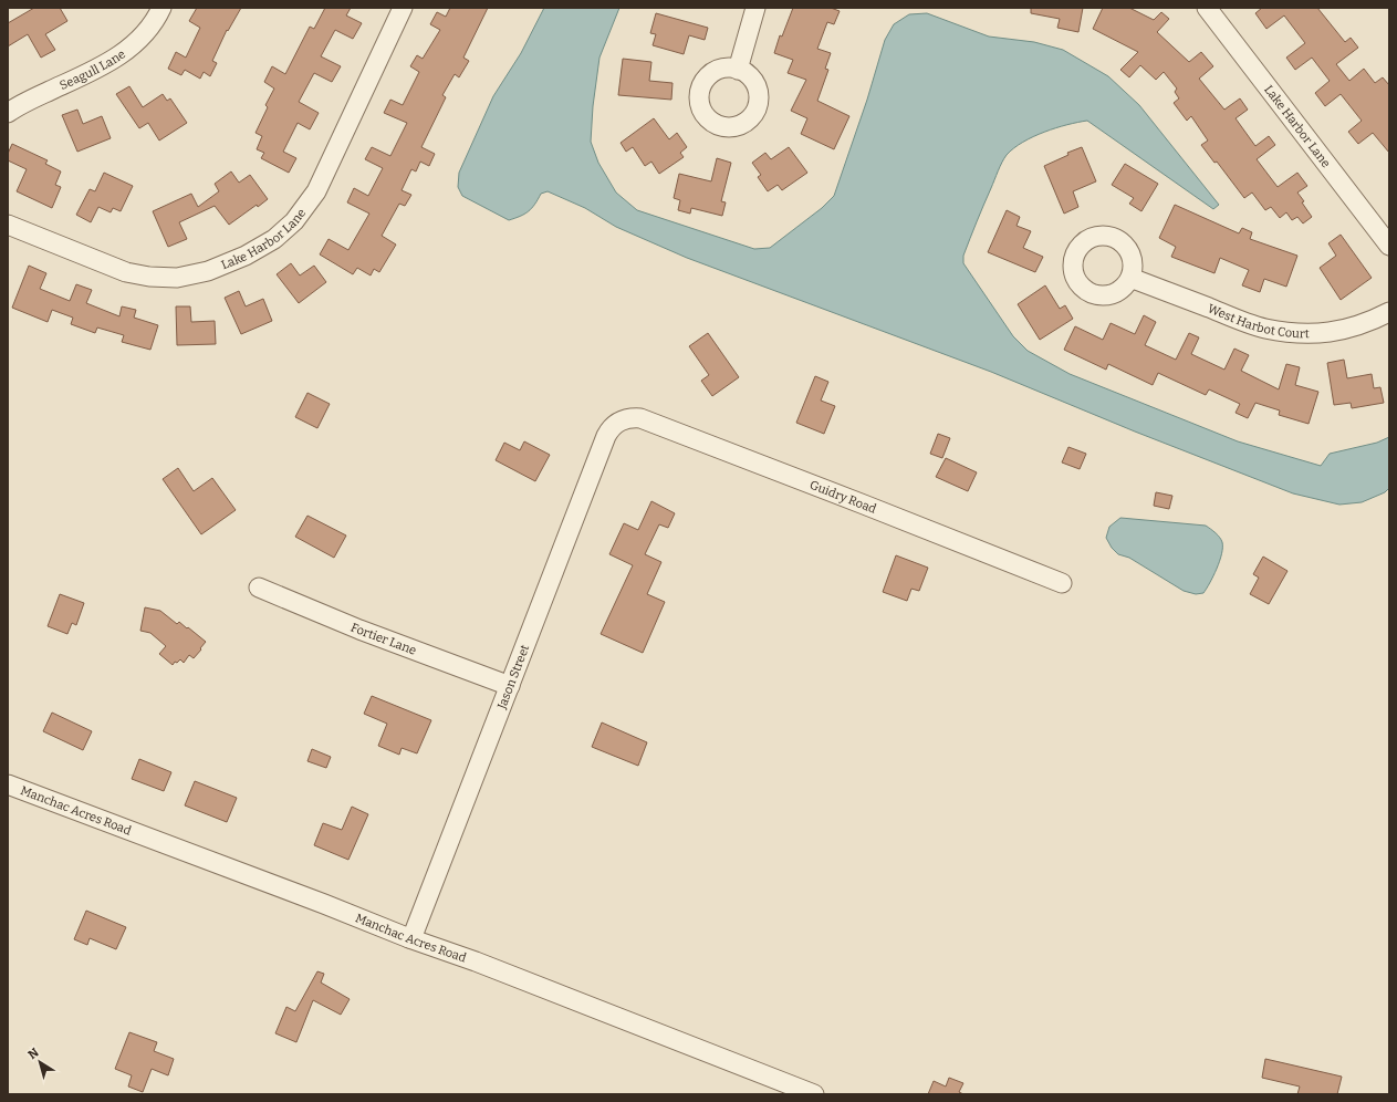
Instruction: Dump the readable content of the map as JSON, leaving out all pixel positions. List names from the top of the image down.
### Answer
{
  "streets": {
    "street": [
      "Seagull Lane",
      "Lake Harbor Lane",
      "West Harbot Court",
      "Guidry Road",
      "Fortier Lane",
      "Jason Street",
      "Manchac Acres Road"
    ]
  },
  "crossings": [
    ["Guidry Road", "Jason Street"],
    ["Fortier Lane", "Jason Street"],
    ["Jason Street", "Manchac Acres Road"]
  ],
  "north": "top left"
}
